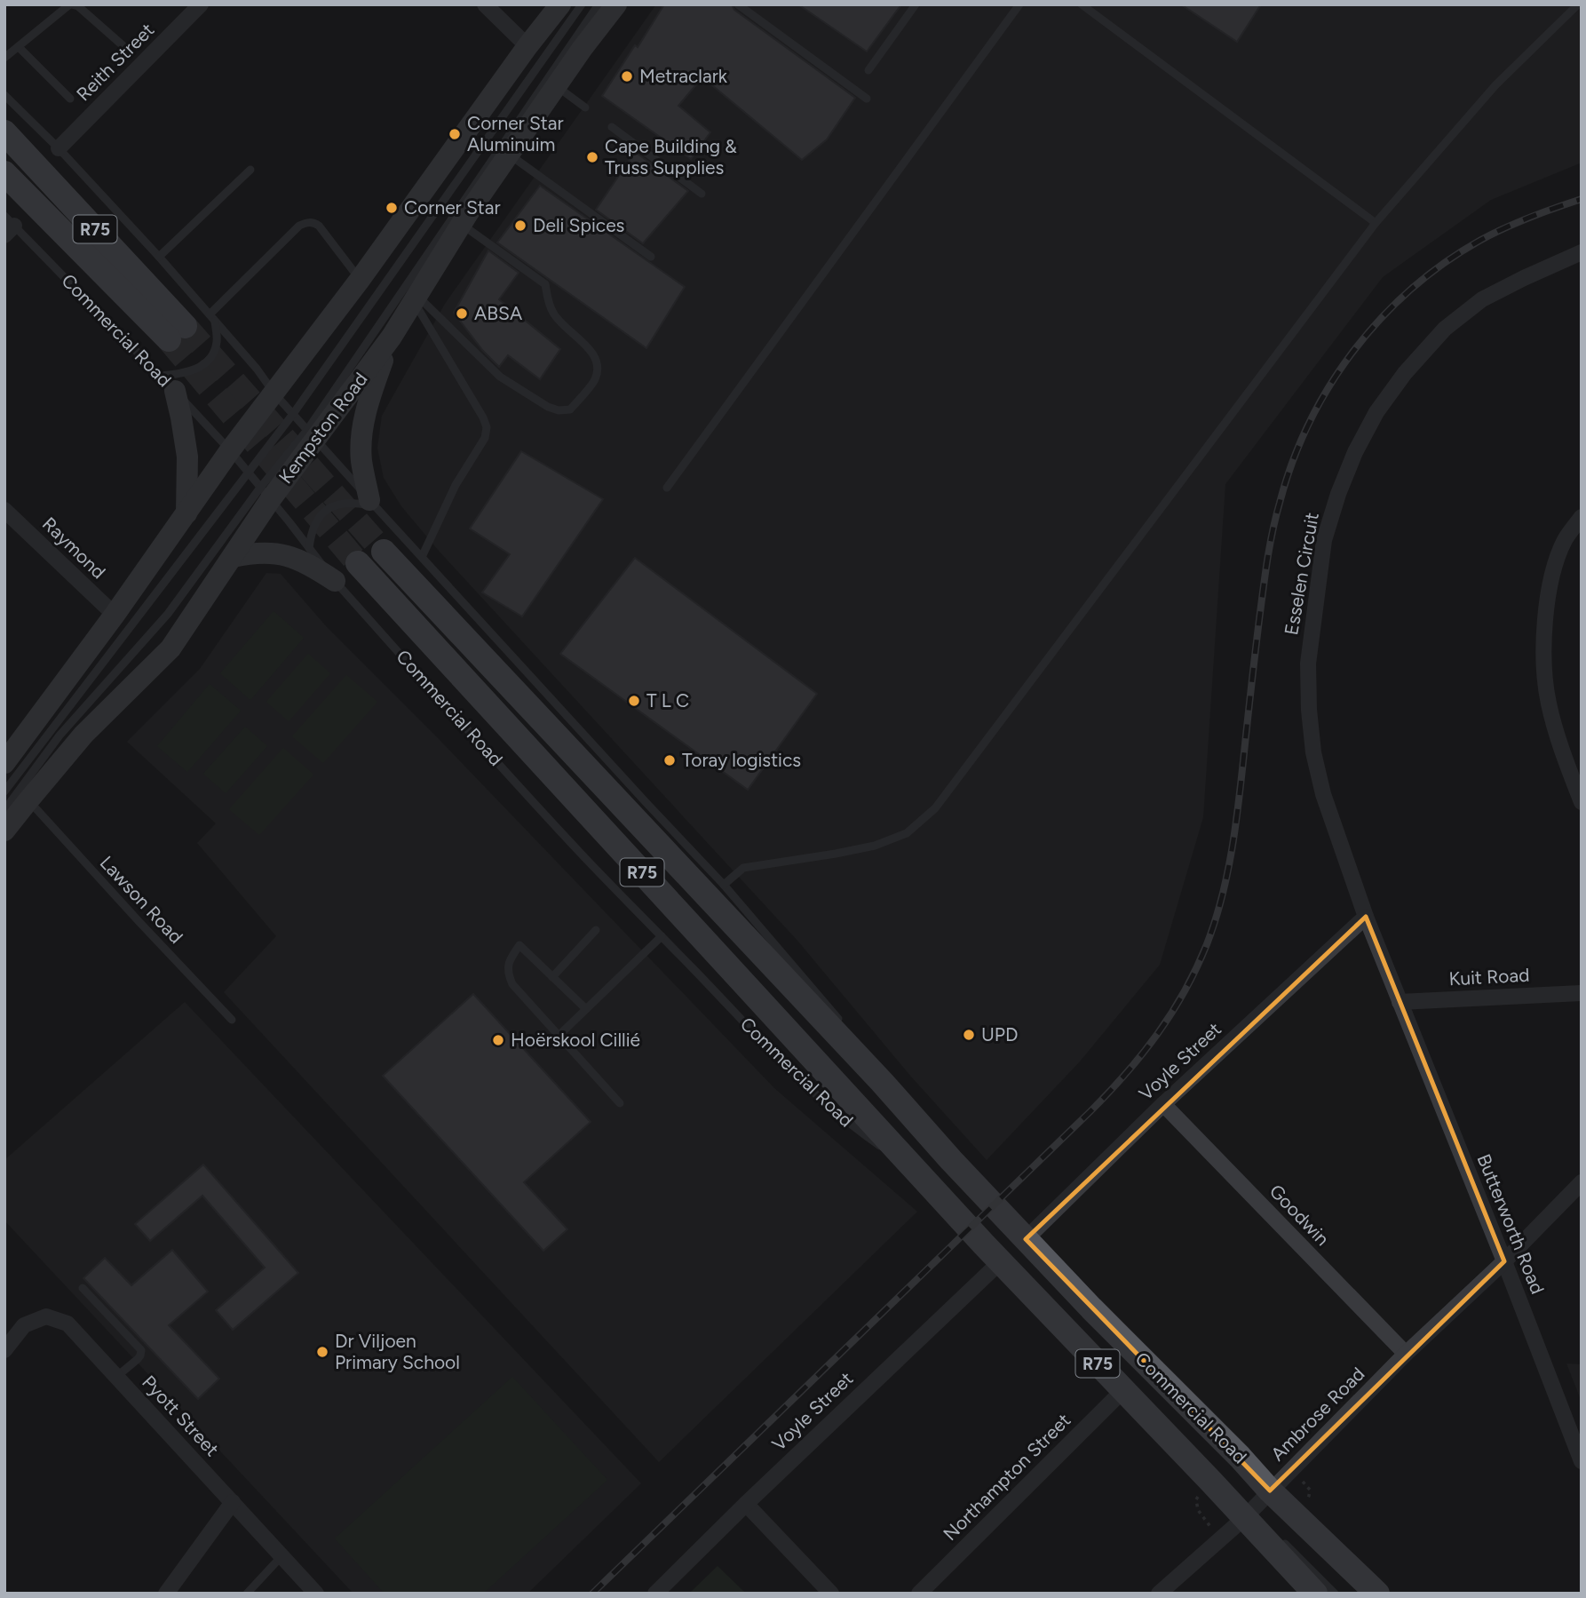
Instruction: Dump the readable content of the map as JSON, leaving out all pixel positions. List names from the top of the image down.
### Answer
{
  "streets": {
    "main road": ["R75", "Commercial Road", "Kempston Road"],
    "street": [
      "Reith Street",
      "Raymond",
      "Esselen Circuit",
      "Kuit Road",
      "Voyle Street",
      "Goodwin",
      "Butterworth Road",
      "Ambrose Road",
      "Pyott Street",
      "Northampton Street"
    ],
    "lane": ["Lawson Road"]
  },
  "crossings": [
    ["Commercial Road", "Kempston Road"],
    ["Commercial Road", "Voyle Street"],
    ["Commercial Road", "Ambrose Road"],
    ["Commercial Road", "Northampton Street"],
    ["Kempston Road", "Lawson Road"],
    ["Esselen Circuit", "Kuit Road"],
    ["Esselen Circuit", "Voyle Street"],
    ["Esselen Circuit", "Butterworth Road"],
    ["Kuit Road", "Butterworth Road"],
    ["Voyle Street", "Goodwin"],
    ["Goodwin", "Ambrose Road"],
    ["Butterworth Road", "Ambrose Road"]
  ],
  "places": [
    "Metraclark",
    "Corner Star Aluminuim",
    "Cape Building & Truss Supplies",
    "Corner Star",
    "Deli Spices",
    "ABSA",
    "T L C",
    "Toray logistics",
    "UPD",
    "Hoërskool Cillié",
    "Dr Viljoen Primary School"
  ]
}
